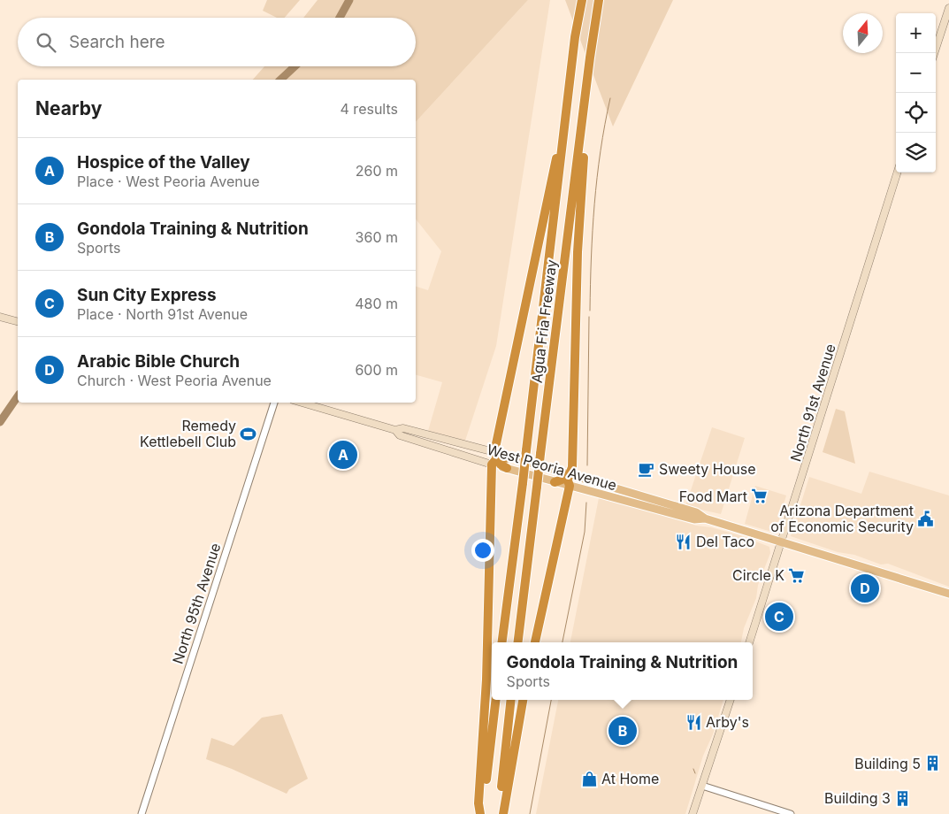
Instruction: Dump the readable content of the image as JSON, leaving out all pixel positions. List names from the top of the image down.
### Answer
{
  "streets": {
    "highway": ["Agua Fria Freeway"],
    "main road": ["North 91st Avenue", "West Peoria Avenue"],
    "street": ["North 95th Avenue"]
  },
  "crossings": [
    ["North 91st Avenue", "West Peoria Avenue"]
  ],
  "places": {
    "sports": ["Remedy Kettlebell Club"],
    "cafe": ["Sweety House"],
    "supermarket": ["Food Mart", "Circle K"],
    "public building": ["Arizona Department of Economic Security"],
    "restaurant": ["Del Taco", "Arby's"],
    "building": ["Building 5", "Building 3"],
    "shop": ["At Home"]
  },
  "north": "top",
  "page": {
    "map_buttons": ["+", "−"],
    "search": "Search here",
    "heading": ["Nearby", "4 results"],
    "list": [
      {
        "mark": "A",
        "name": "Hospice of the Valley",
        "note": "Place · West Peoria Avenue",
        "value": "260 m"
      },
      {
        "mark": "B",
        "name": "Gondola Training & Nutrition",
        "note": "Sports",
        "value": "360 m"
      },
      {
        "mark": "C",
        "name": "Sun City Express",
        "note": "Place · North 91st Avenue",
        "value": "480 m"
      },
      {
        "mark": "D",
        "name": "Arabic Bible Church",
        "note": "Church · West Peoria Avenue",
        "value": "600 m"
      }
    ],
    "pins": [
      "A",
      "D",
      "C",
      "B"
    ],
    "popup": ["Gondola Training & Nutrition", "Sports"]
  }
}
